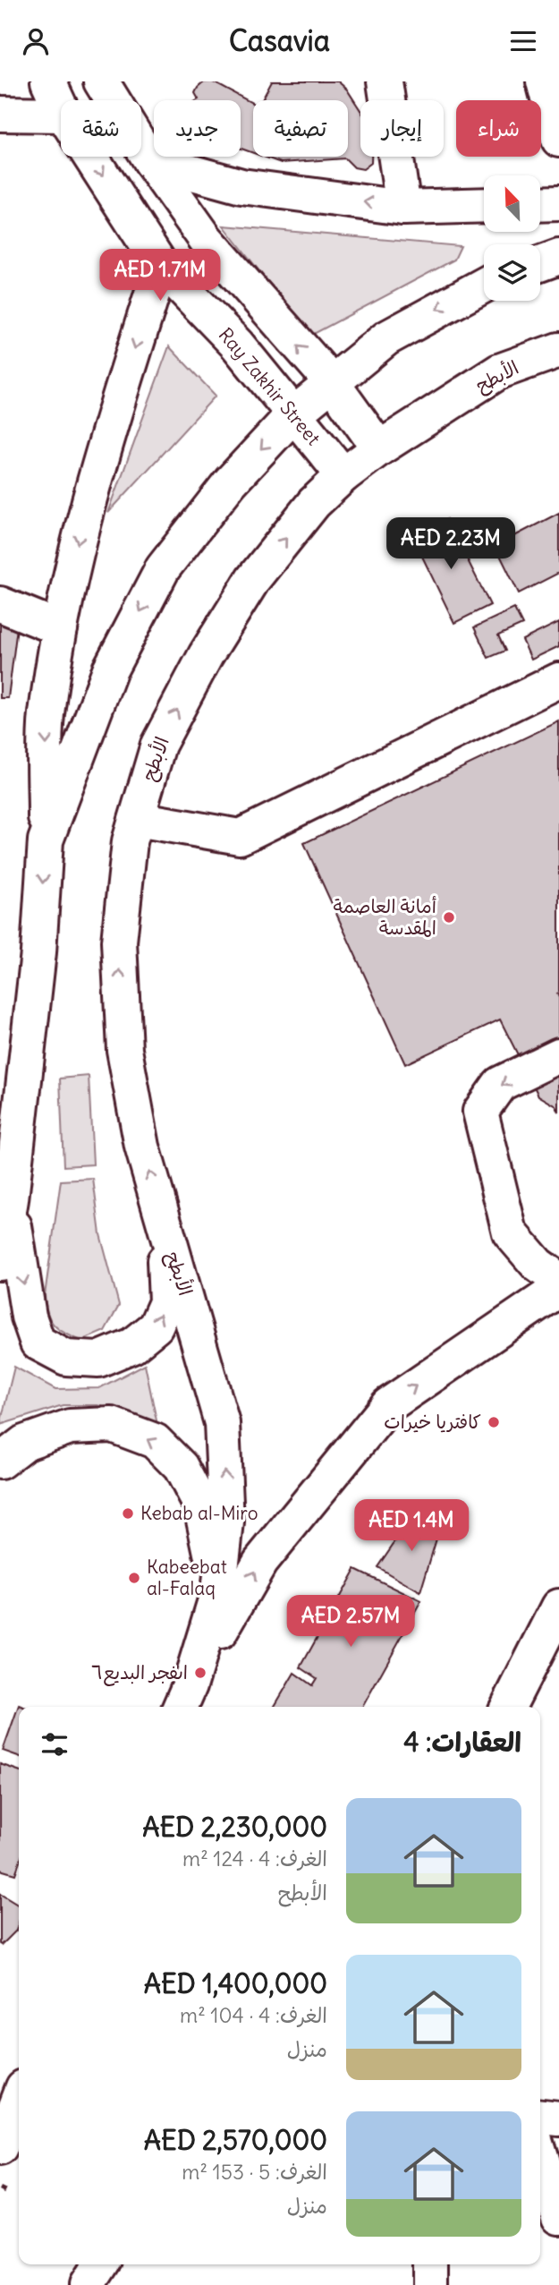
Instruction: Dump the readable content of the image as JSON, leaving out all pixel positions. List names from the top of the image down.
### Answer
{
  "streets": {
    "main road": ["الأبطح", "Ray Zakhir Street"]
  },
  "crossings": [
    ["الأبطح", "Ray Zakhir Street"]
  ],
  "places": [
    "أمانة العاصمة المقدسة",
    "كافتريا خيرات",
    "Kebab al-Miro",
    "Kabeebat al-Falaq",
    "اىفجر البديع٦"
  ],
  "north": "top left",
  "page": {
    "header": "Casavia",
    "chip": [
      "شراء",
      "إيجار",
      "تصفية",
      "جديد",
      "شقة"
    ],
    "price": [
      "AED 1.71M",
      "AED 2.23M",
      "AED 1.4M",
      "AED 2.57M"
    ],
    "heading": "العقارات: 4",
    "list": [
      {
        "name": "AED 2,230,000",
        "note": "الغرف: 4 · 124 m² · الأبطح"
      },
      {
        "name": "AED 1,400,000",
        "note": "الغرف: 4 · 104 m² · منزل"
      },
      {
        "name": "AED 2,570,000",
        "note": "الغرف: 5 · 153 m² · منزل"
      }
    ]
  }
}
